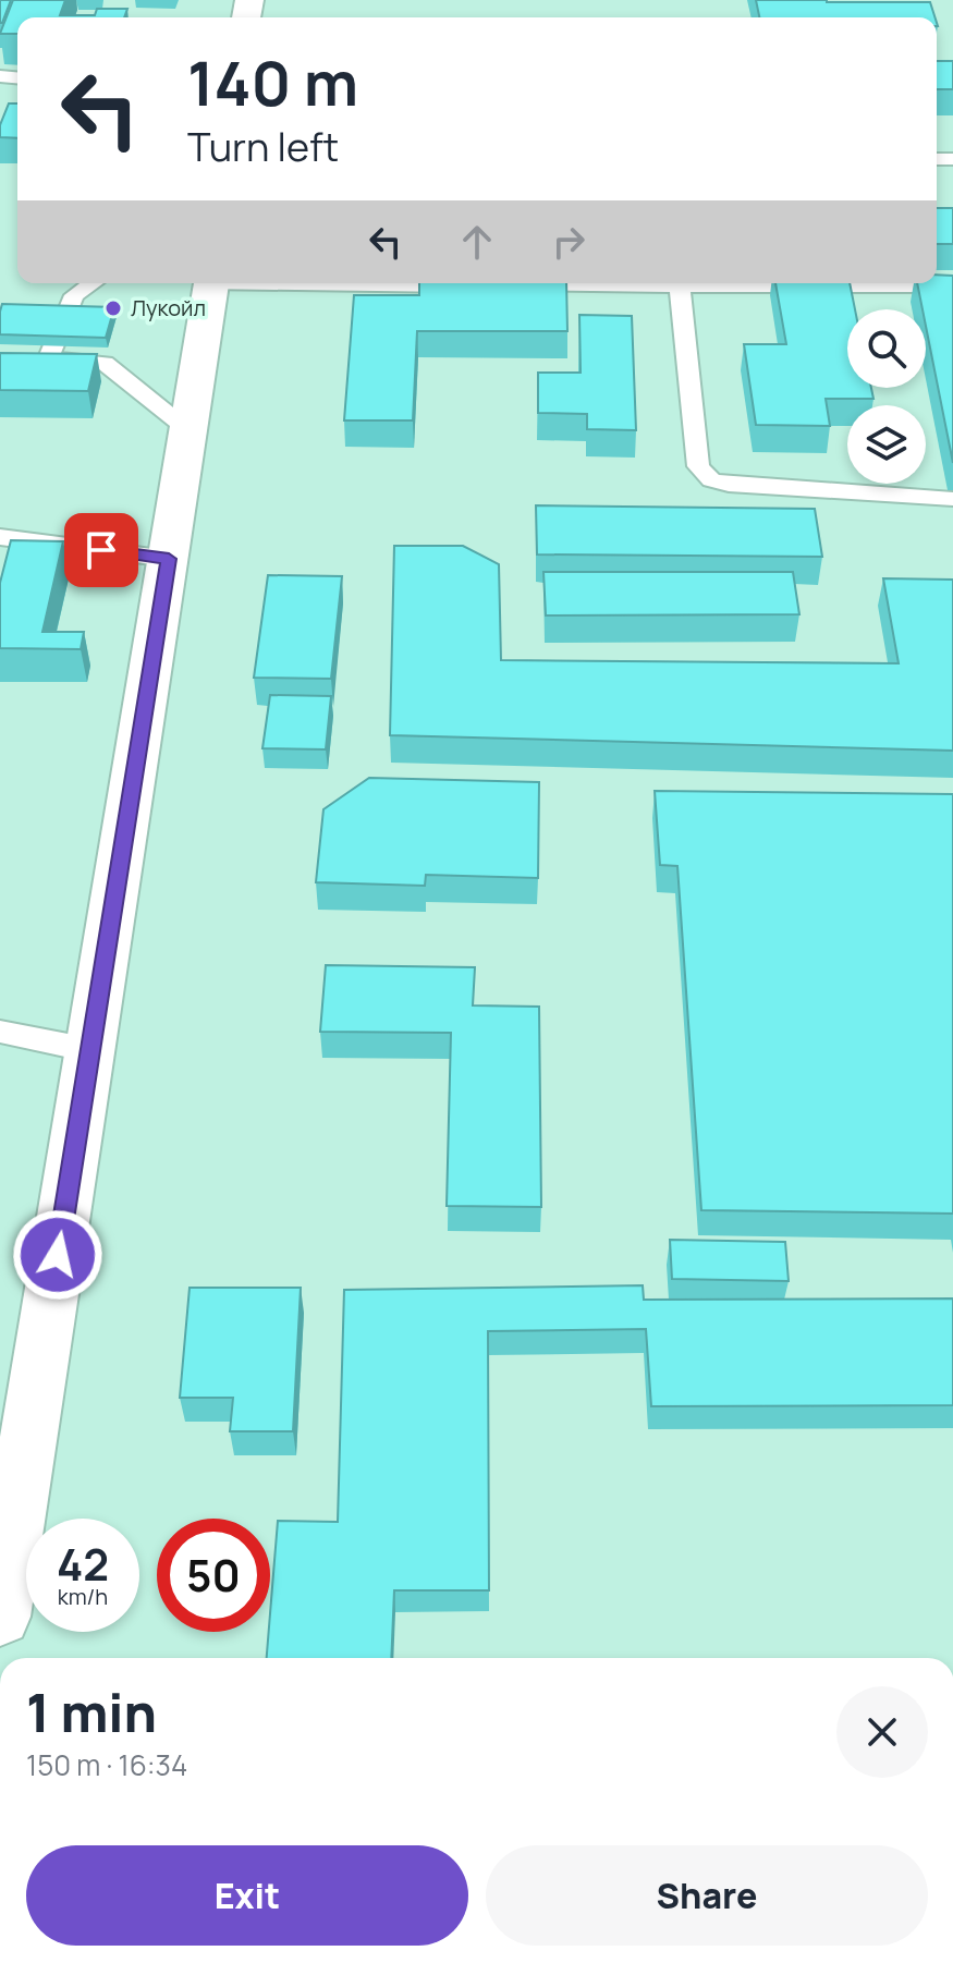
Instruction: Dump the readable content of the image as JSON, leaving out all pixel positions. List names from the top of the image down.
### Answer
{
  "places": ["Лукойл"],
  "page": {
    "turn": ["140 m", "Turn left"],
    "speed": "42 km/h",
    "limit": "50",
    "heading": ["1 min", "150 m · 16:34"],
    "buttons": ["Exit", "Share"]
  }
}
